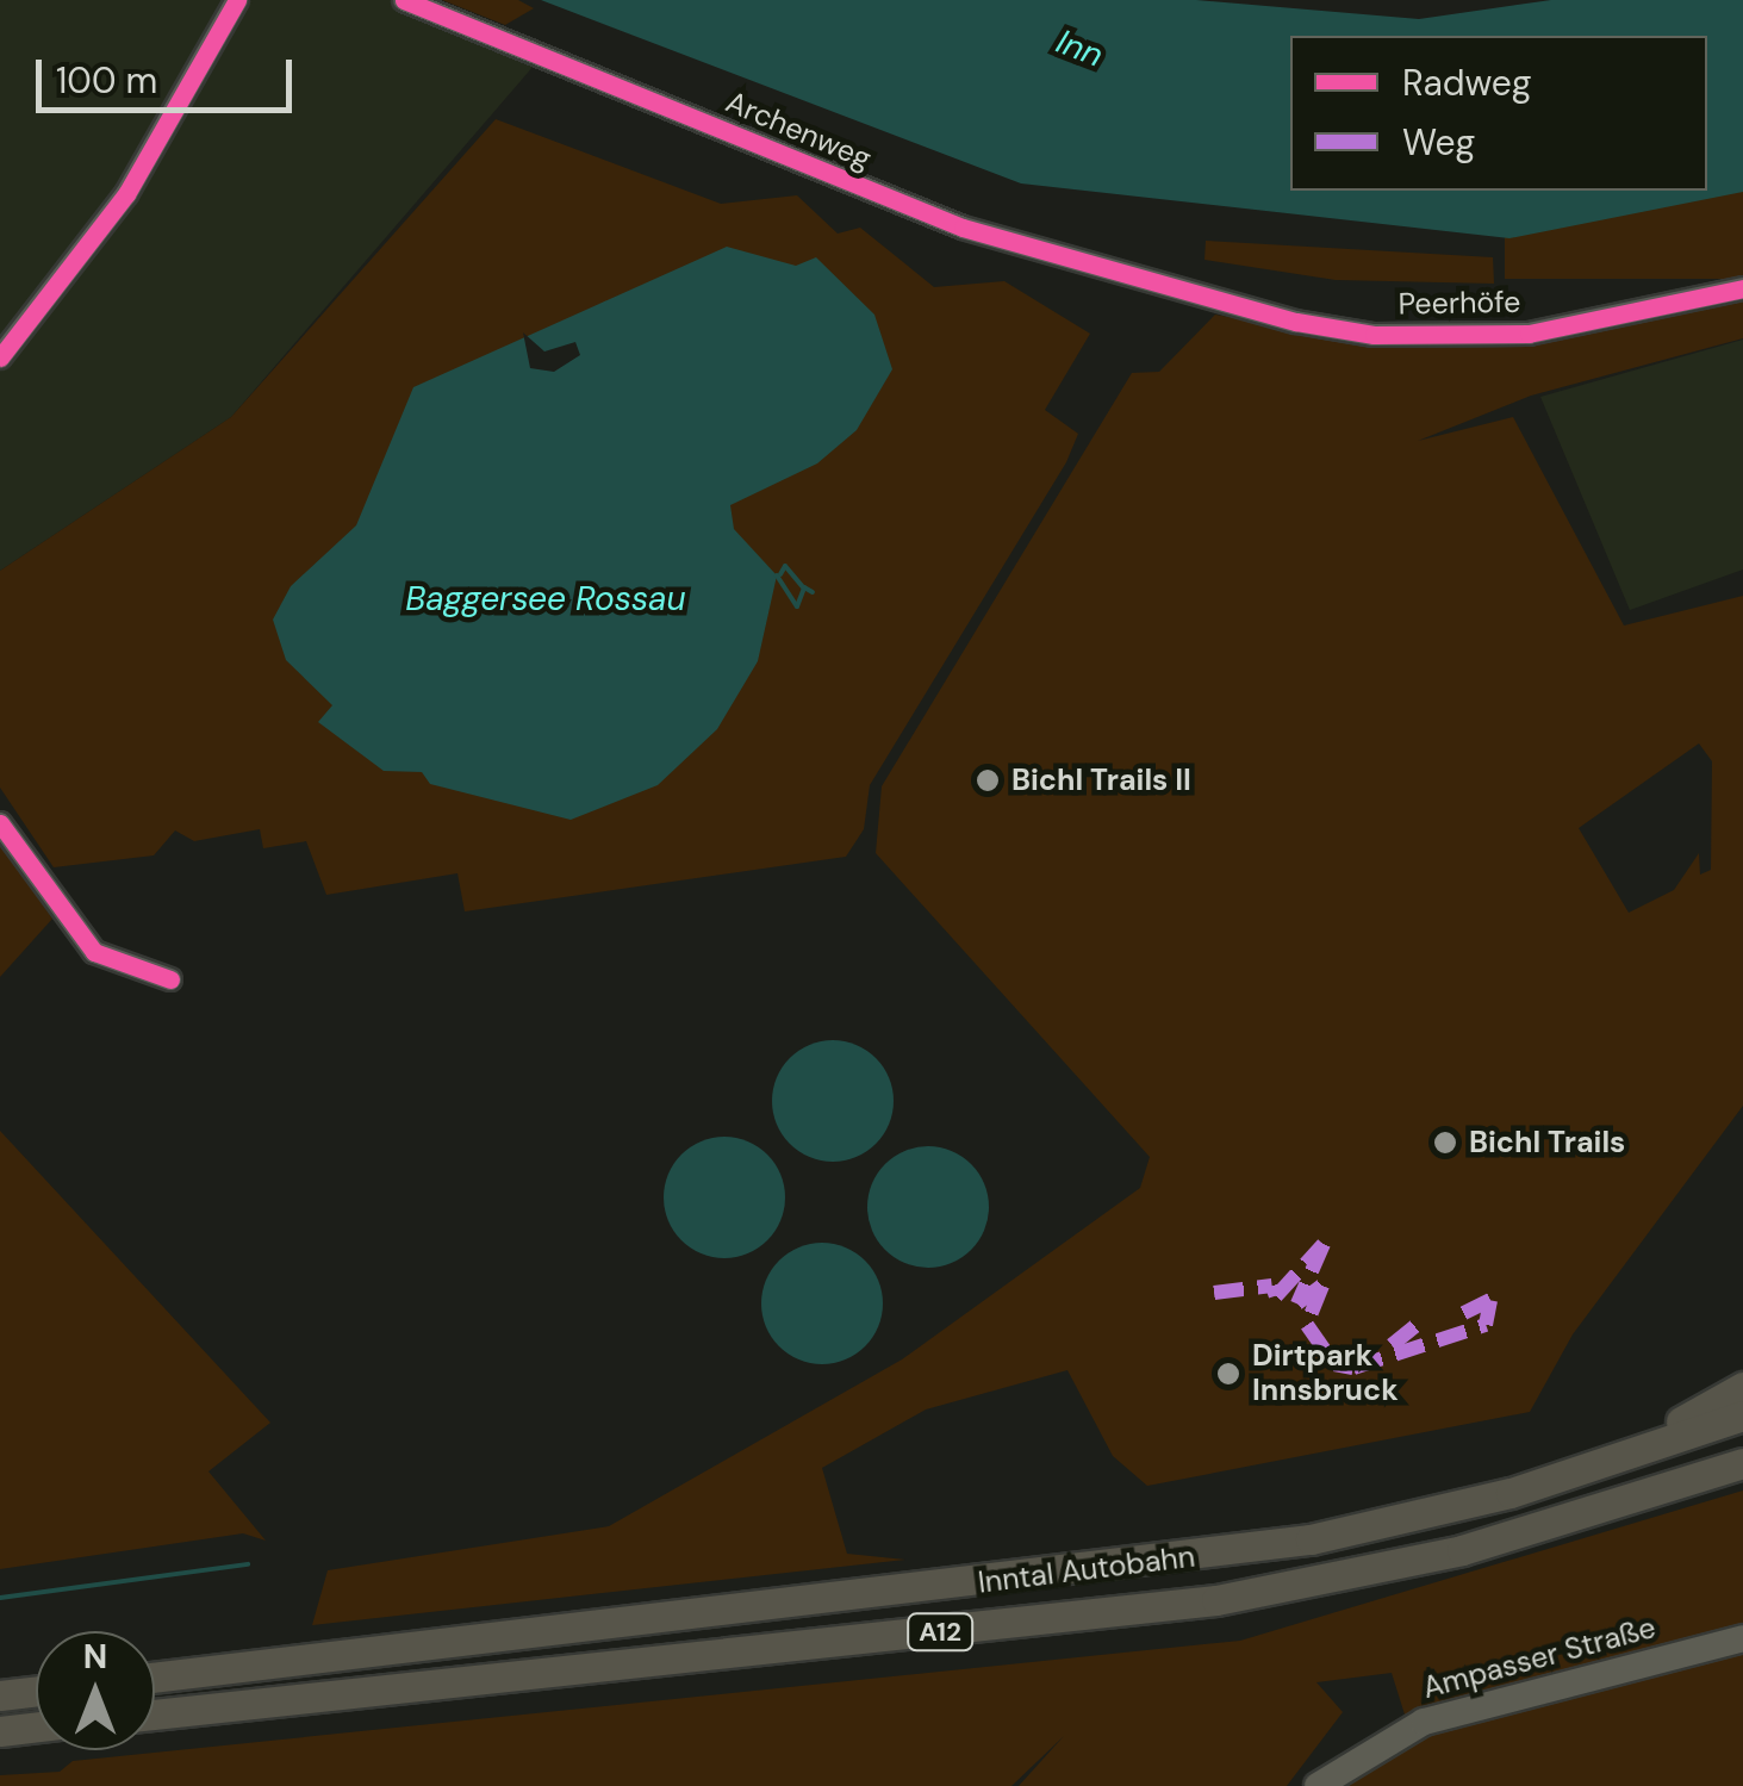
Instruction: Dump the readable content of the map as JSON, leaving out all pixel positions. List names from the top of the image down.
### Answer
{
  "streets": {
    "highway": ["Inntal Autobahn", "A12"],
    "main road": ["Ampasser Straße"],
    "street": ["Archenweg", "Peerhöfe"]
  },
  "crossings": [
    ["Archenweg", "Peerhöfe"]
  ],
  "water": ["Inn", "Baggersee Rossau"],
  "places": ["Bichl Trails II", "Bichl Trails", "Dirtpark Innsbruck"],
  "legend": ["Radweg", "Weg"],
  "scale_bar": "100 m",
  "north": "top"
}
